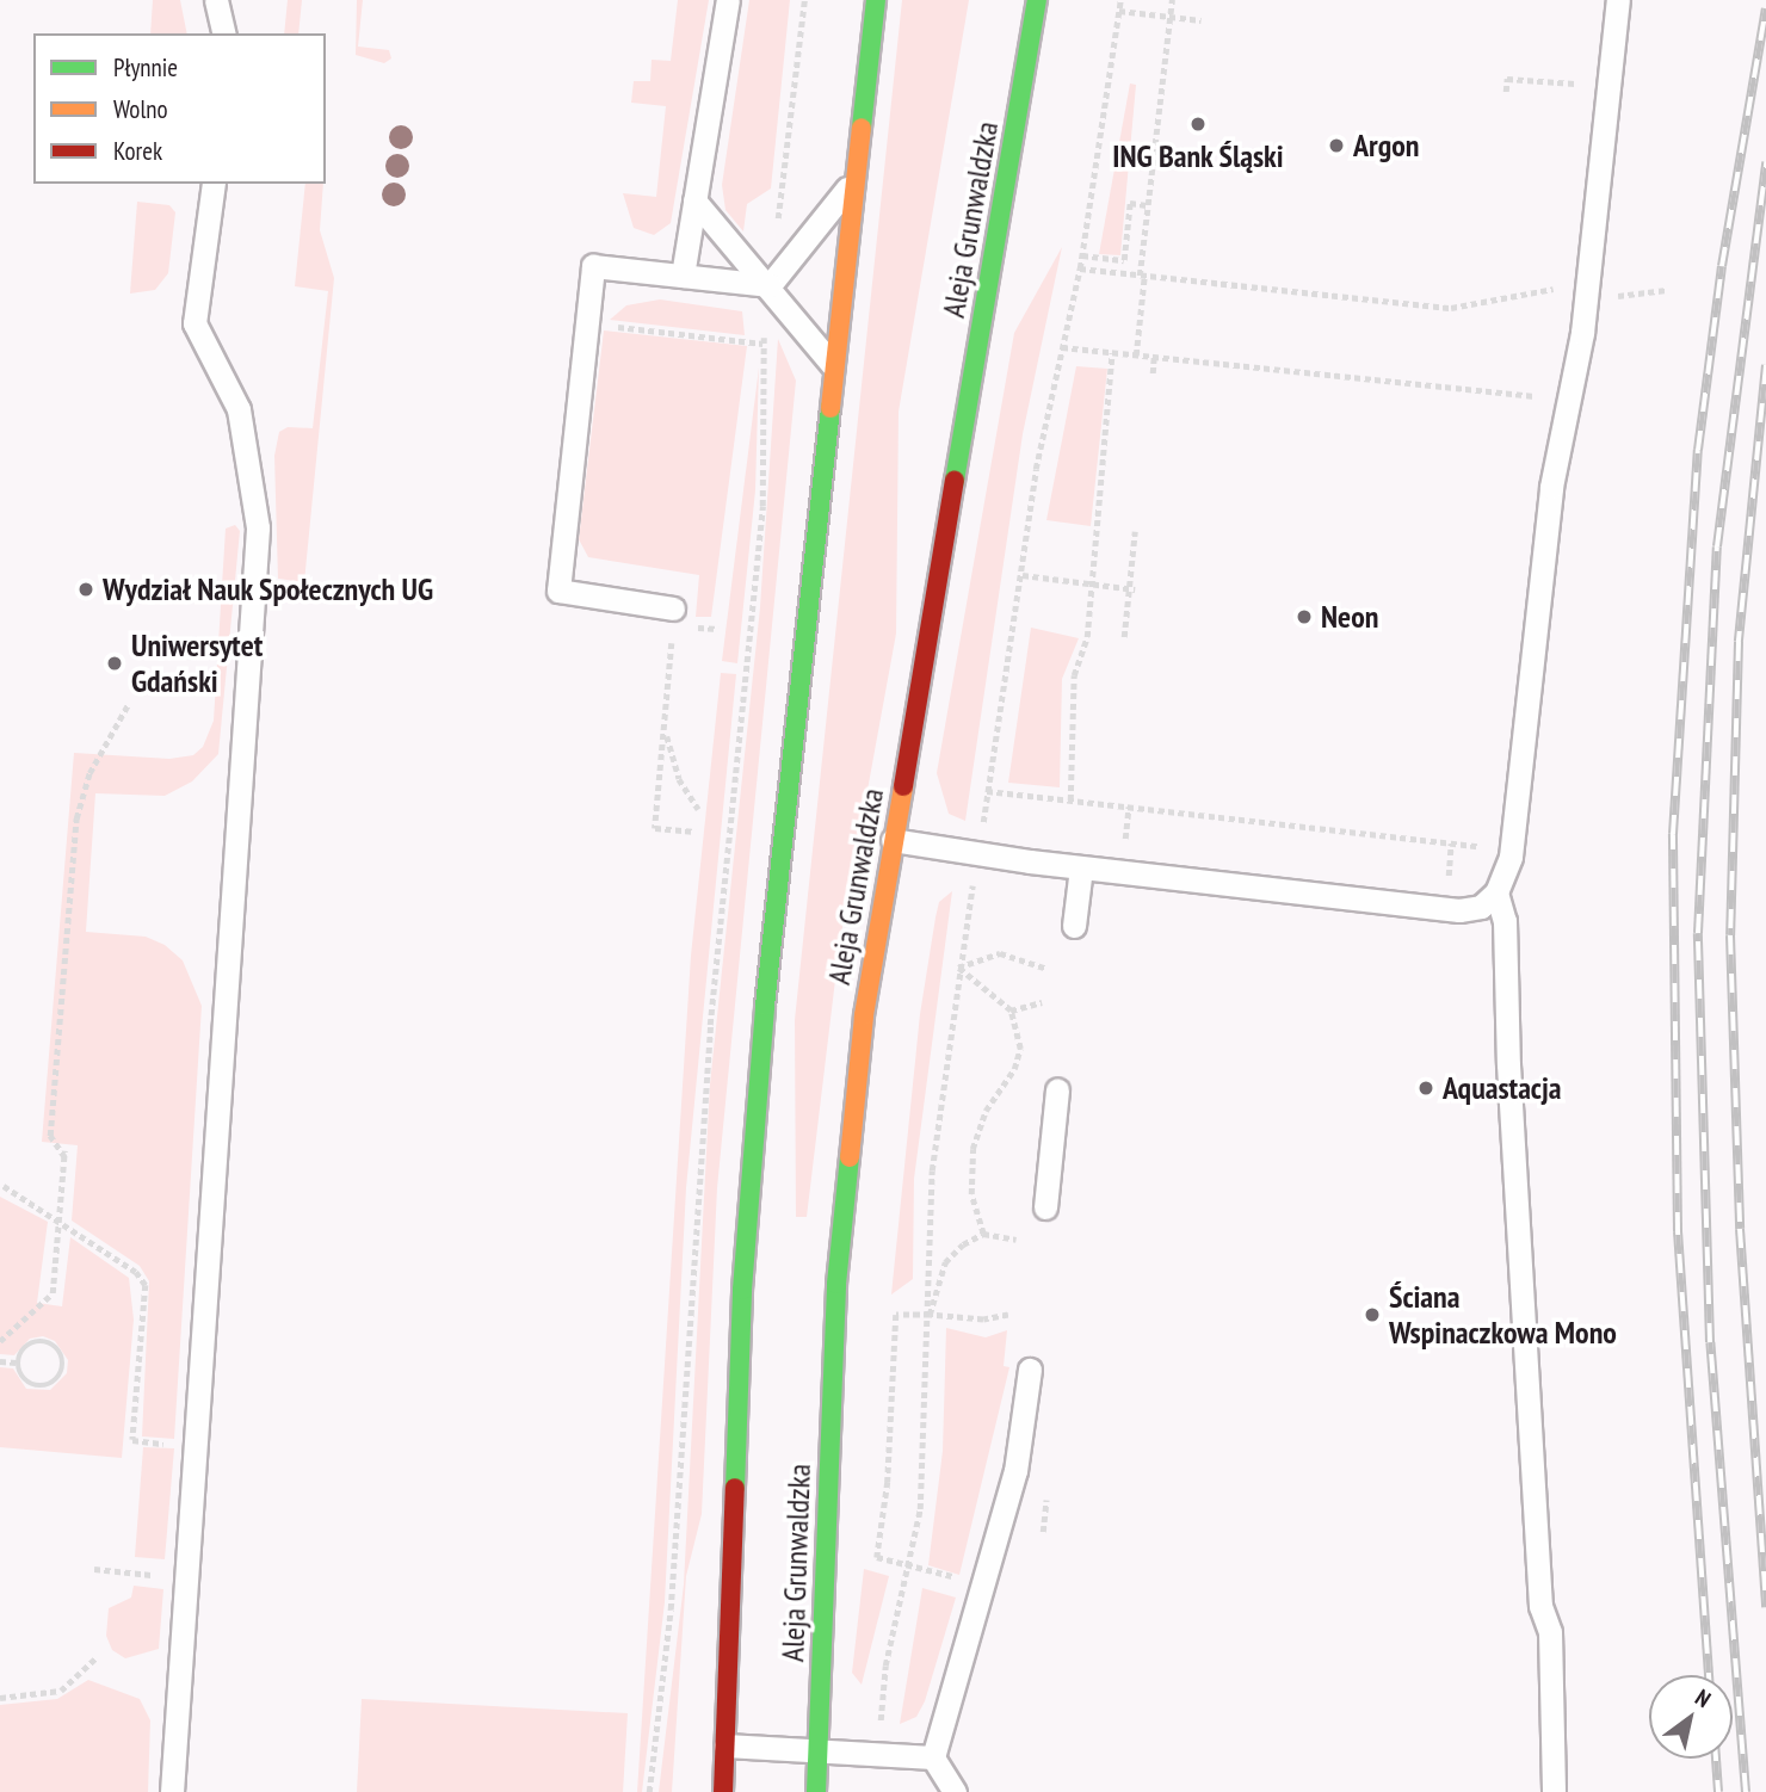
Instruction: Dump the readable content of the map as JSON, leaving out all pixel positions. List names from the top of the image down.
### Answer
{
  "streets": {
    "main road": ["Aleja Grunwaldzka"]
  },
  "places": [
    "ING Bank Śląski",
    "Argon",
    "Wydział Nauk Społecznych UG",
    "Neon",
    "Uniwersytet Gdański",
    "Aquastacja",
    "Ściana Wspinaczkowa Mono"
  ],
  "legend": ["Płynnie", "Wolno", "Korek"],
  "north": "top right"
}
